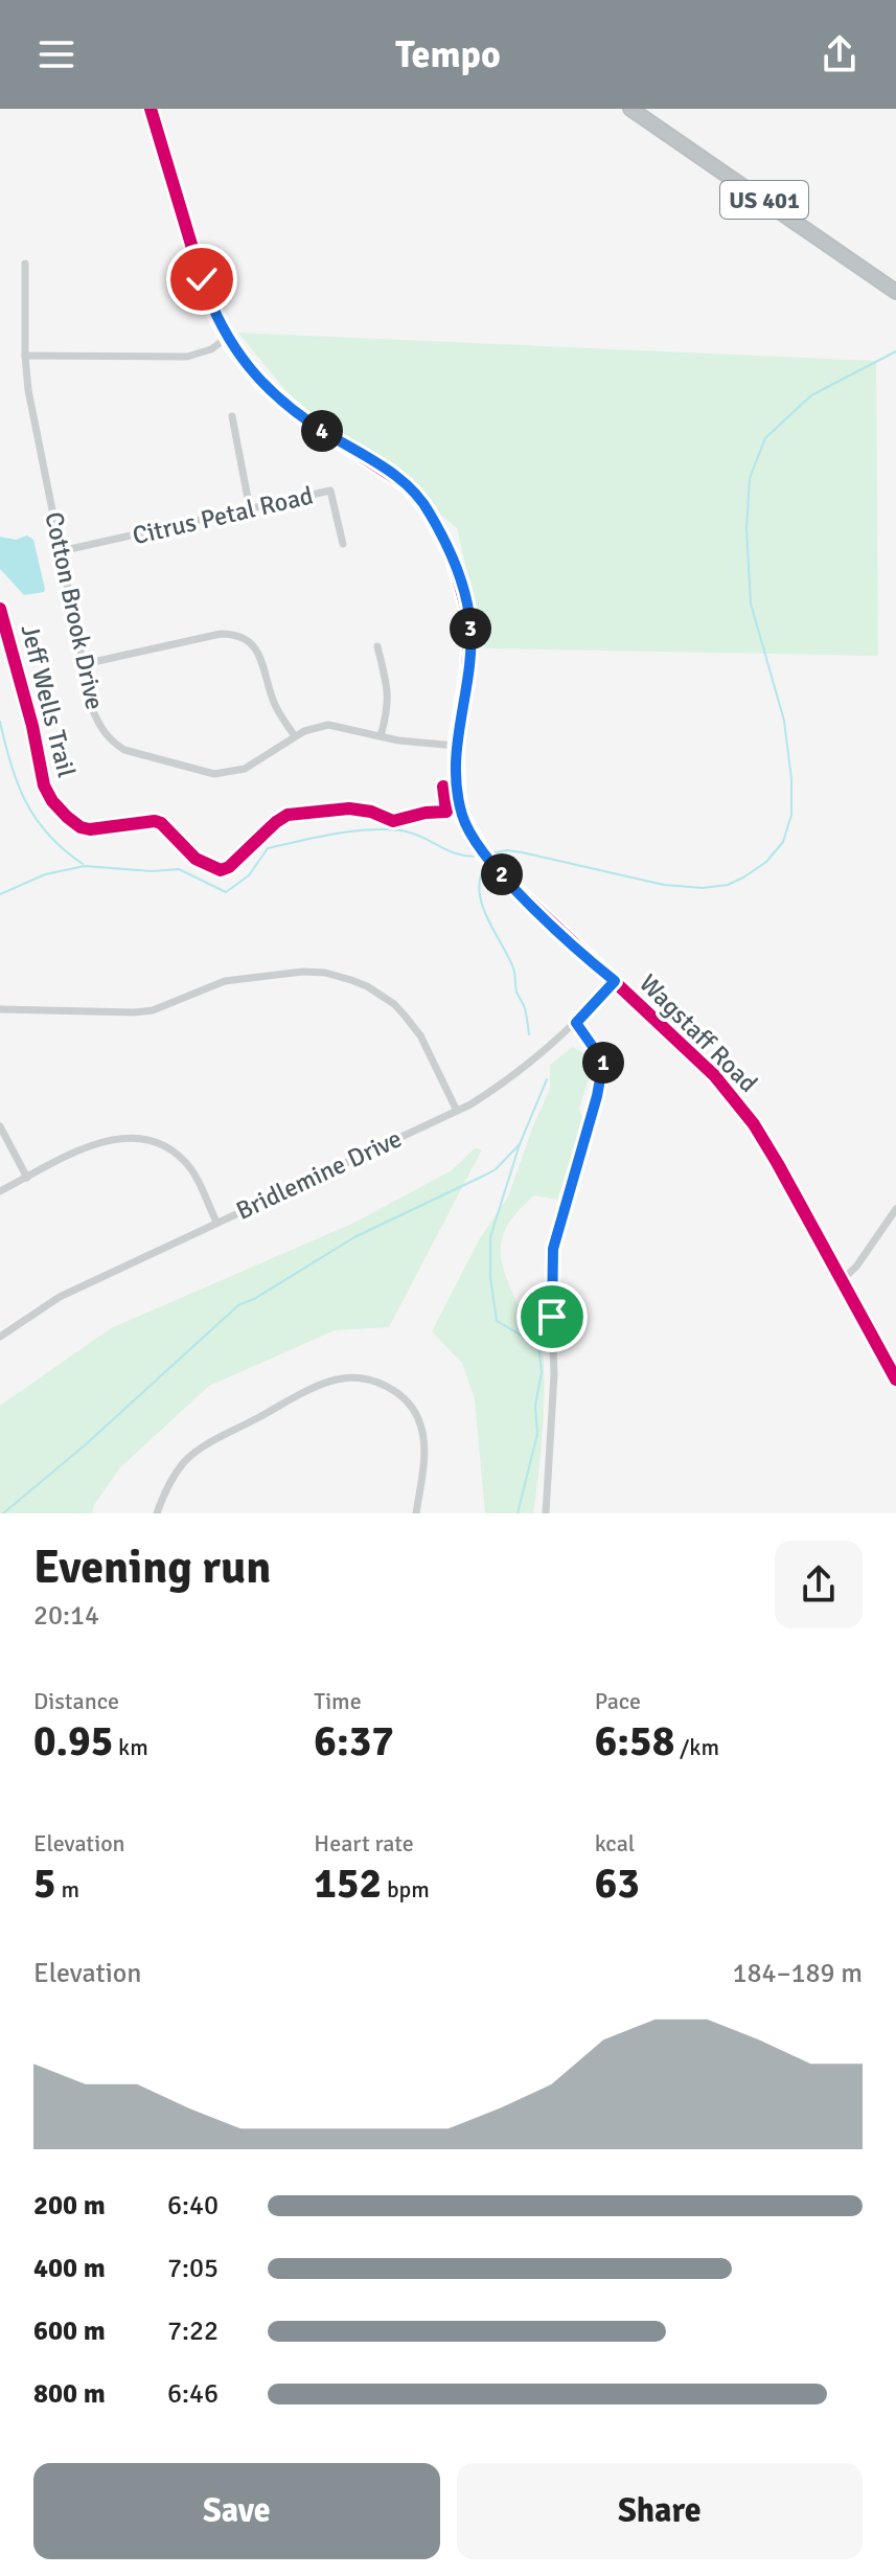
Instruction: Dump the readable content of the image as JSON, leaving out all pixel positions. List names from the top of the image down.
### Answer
{
  "streets": {
    "highway": ["US 401"],
    "street": [
      "Citrus Petal Road",
      "Cotton Brook Drive",
      "Wagstaff Road",
      "Bridlemine Drive"
    ],
    "cycle path": ["Jeff Wells Trail"]
  },
  "crossings": [
    ["Citrus Petal Road", "Cotton Brook Drive"],
    ["Cotton Brook Drive", "Wagstaff Road"],
    ["Wagstaff Road", "Bridlemine Drive"]
  ],
  "page": {
    "header": "Tempo",
    "pins": [
      "4",
      "3",
      "2",
      "1"
    ],
    "heading": ["Evening run", "20:14"],
    "stats": [
      ["Distance", "0.95 km"],
      ["Time", "6:37"],
      ["Pace", "6:58 /km"],
      ["Elevation", "5 m"],
      ["Heart rate", "152 bpm"],
      ["kcal", "63"]
    ],
    "chart": ["Elevation", "184–189 m"],
    "list": [
      {
        "name": "200 m",
        "note": "6:40"
      },
      {
        "name": "400 m",
        "note": "7:05"
      },
      {
        "name": "600 m",
        "note": "7:22"
      },
      {
        "name": "800 m",
        "note": "6:46"
      }
    ],
    "buttons": ["Save", "Share"]
  }
}
